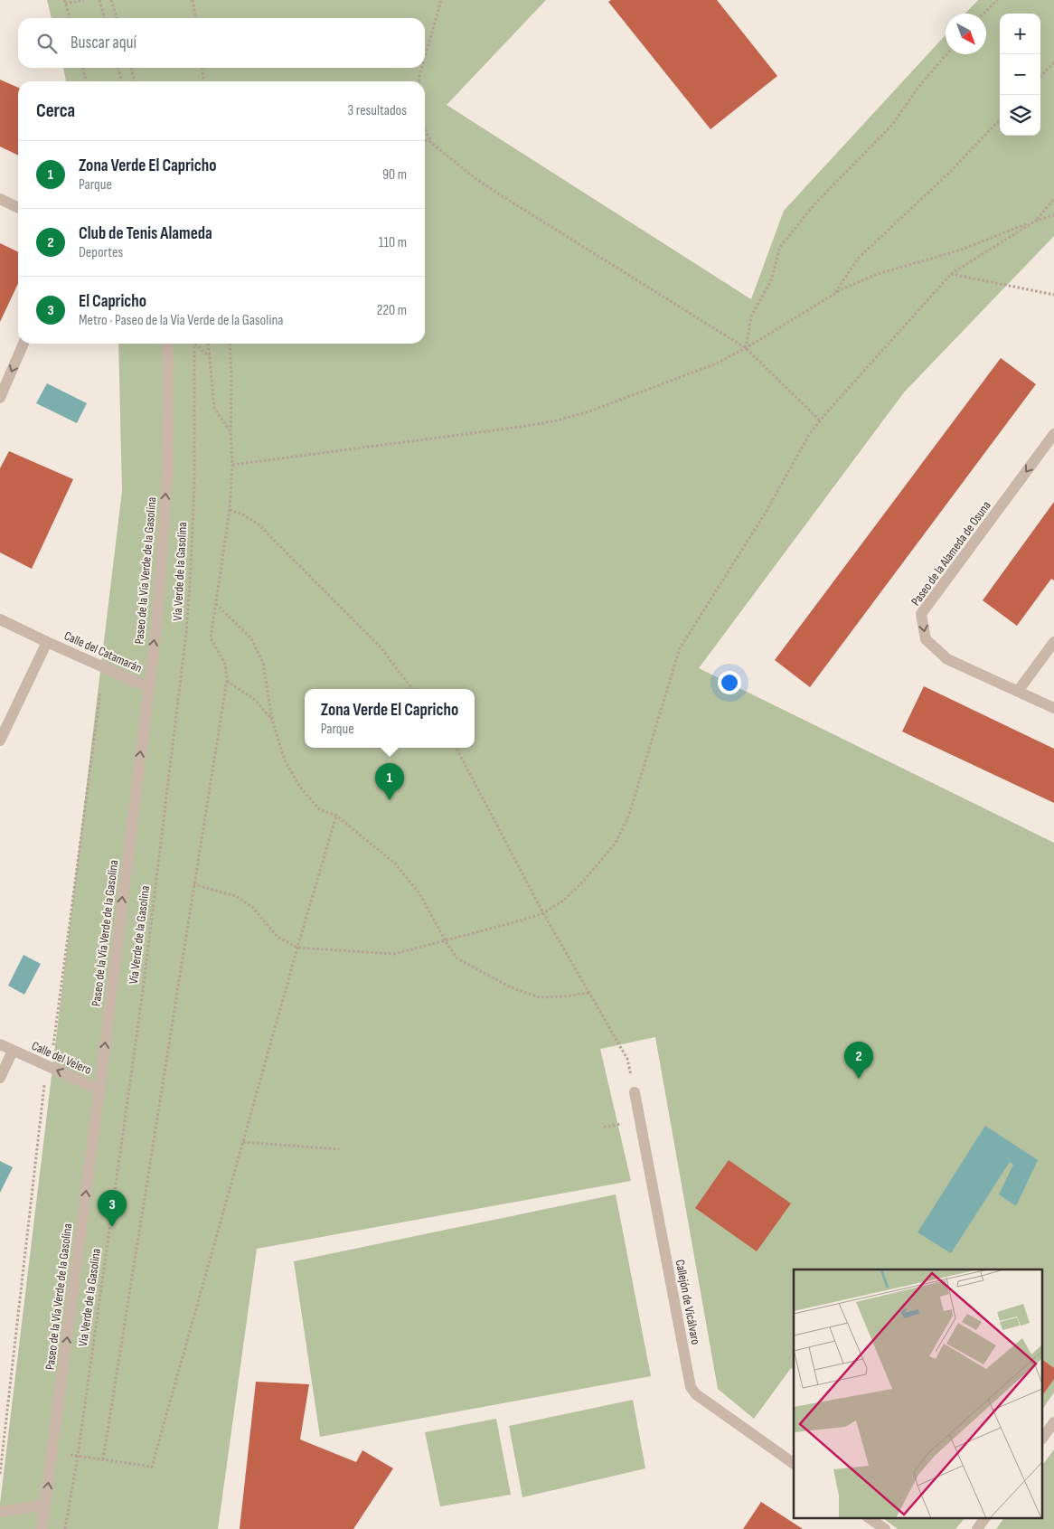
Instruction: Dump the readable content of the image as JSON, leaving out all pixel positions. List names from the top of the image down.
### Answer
{
  "streets": {
    "street": [
      "Paseo de la Alameda de Osuna",
      "Paseo de la Vía Verde de la Gasolina",
      "Calle del Catamarán",
      "Calle del Velero",
      "Callejón de Vicálvaro"
    ],
    "path": ["Vía Verde de la Gasolina"]
  },
  "crossings": [
    ["Paseo de la Vía Verde de la Gasolina", "Calle del Catamarán"],
    ["Paseo de la Vía Verde de la Gasolina", "Calle del Velero"]
  ],
  "one_way": ["Paseo de la Vía Verde de la Gasolina", "Calle del Velero"],
  "north": "bottom right",
  "page": {
    "map_buttons": ["+", "−"],
    "search": "Buscar aquí",
    "heading": ["Cerca", "3 resultados"],
    "list": [
      {
        "mark": "1",
        "name": "Zona Verde El Capricho",
        "note": "Parque",
        "value": "90 m"
      },
      {
        "mark": "2",
        "name": "Club de Tenis Alameda",
        "note": "Deportes",
        "value": "110 m"
      },
      {
        "mark": "3",
        "name": "El Capricho",
        "note": "Metro · Paseo de la Vía Verde de la Gasolina",
        "value": "220 m"
      }
    ],
    "popup": ["Zona Verde El Capricho", "Parque"],
    "pins": ["1", "2", "3"]
  }
}
